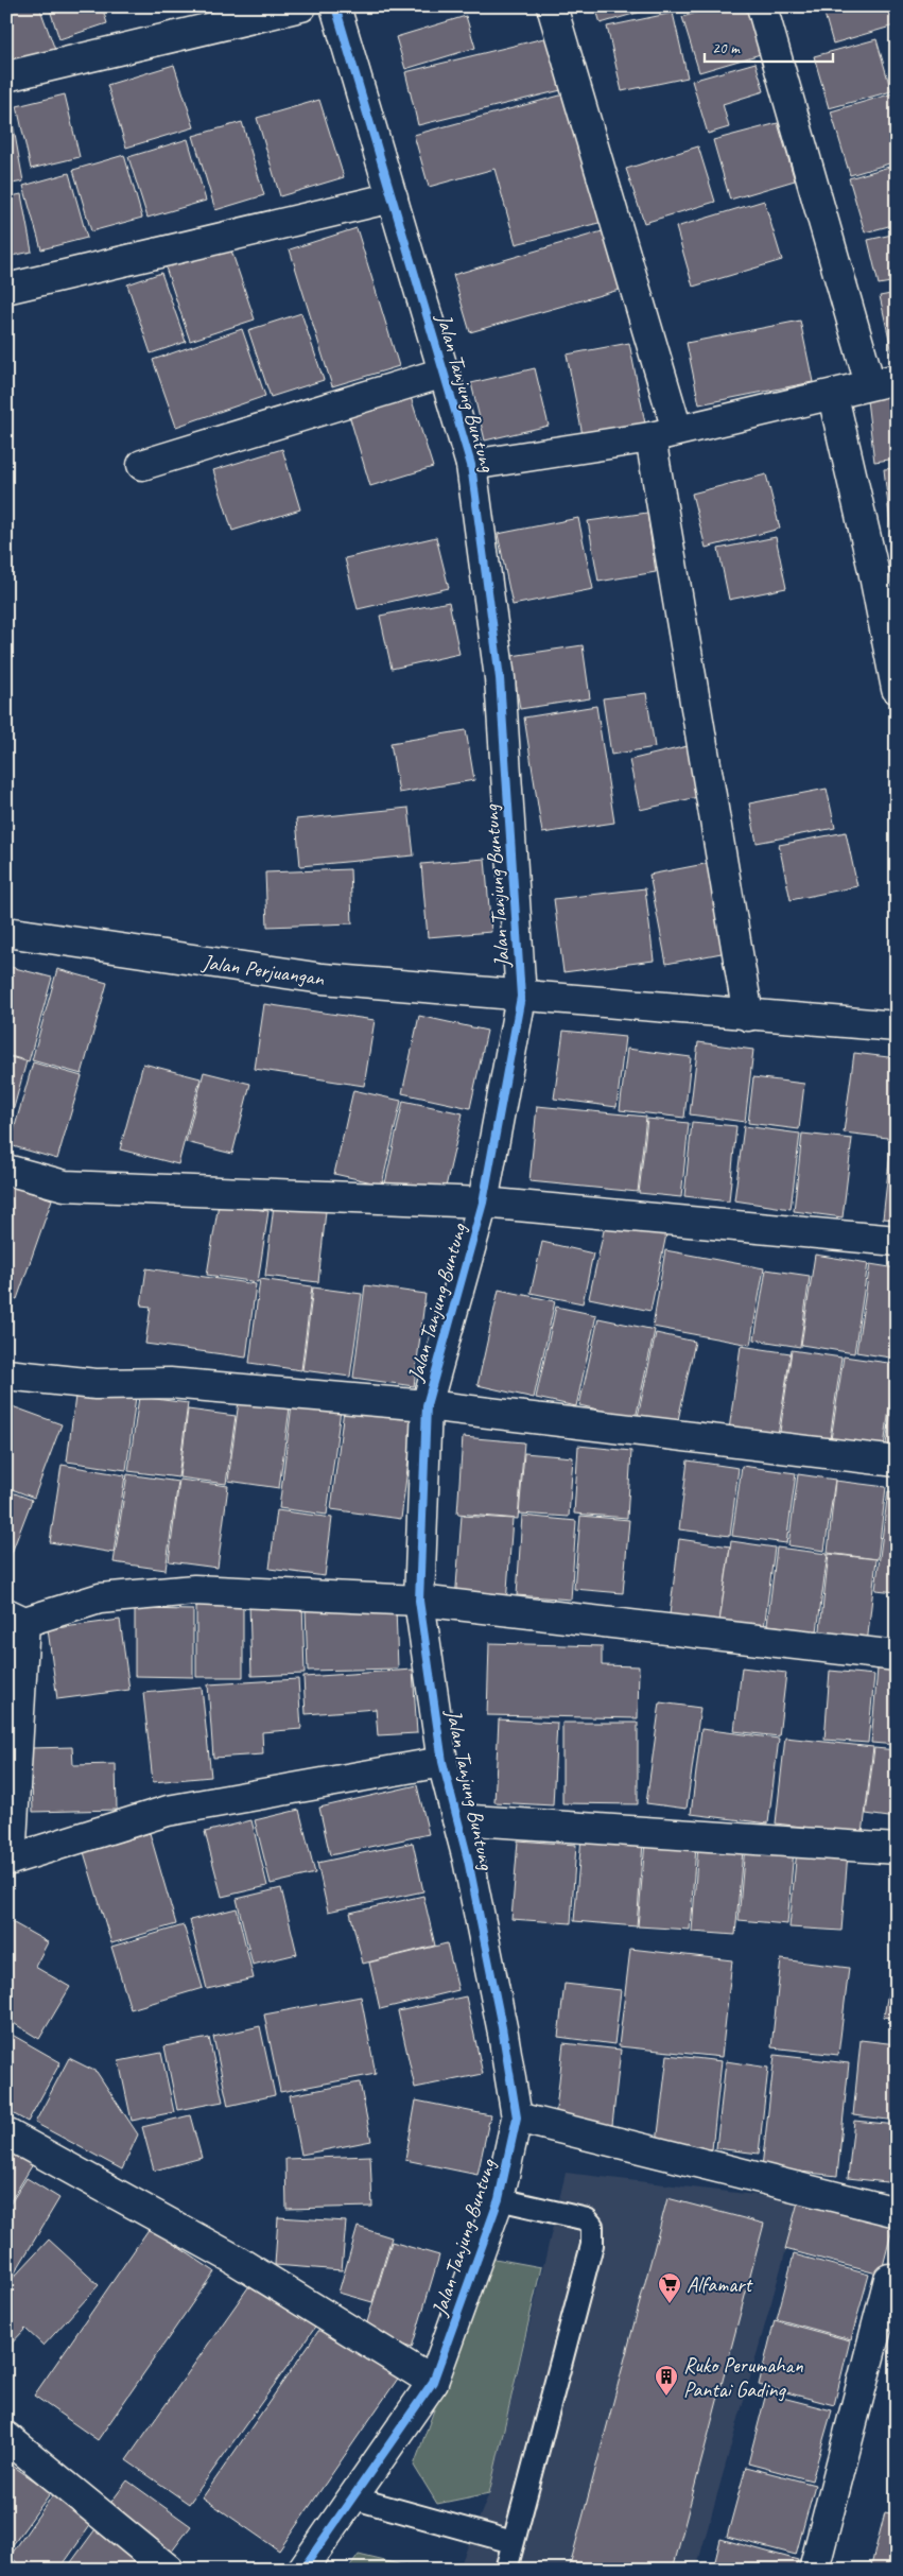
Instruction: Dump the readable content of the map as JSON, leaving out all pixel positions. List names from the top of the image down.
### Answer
{
  "streets": {
    "street": ["Jalan Tanjung Buntung", "Jalan Perjuangan"]
  },
  "crossings": [
    ["Jalan Tanjung Buntung", "Jalan Perjuangan"]
  ],
  "places": {
    "supermarket": ["Alfamart"],
    "building": ["Ruko Perumahan Pantai Gading"]
  },
  "scale_bar": "20 m"
}
